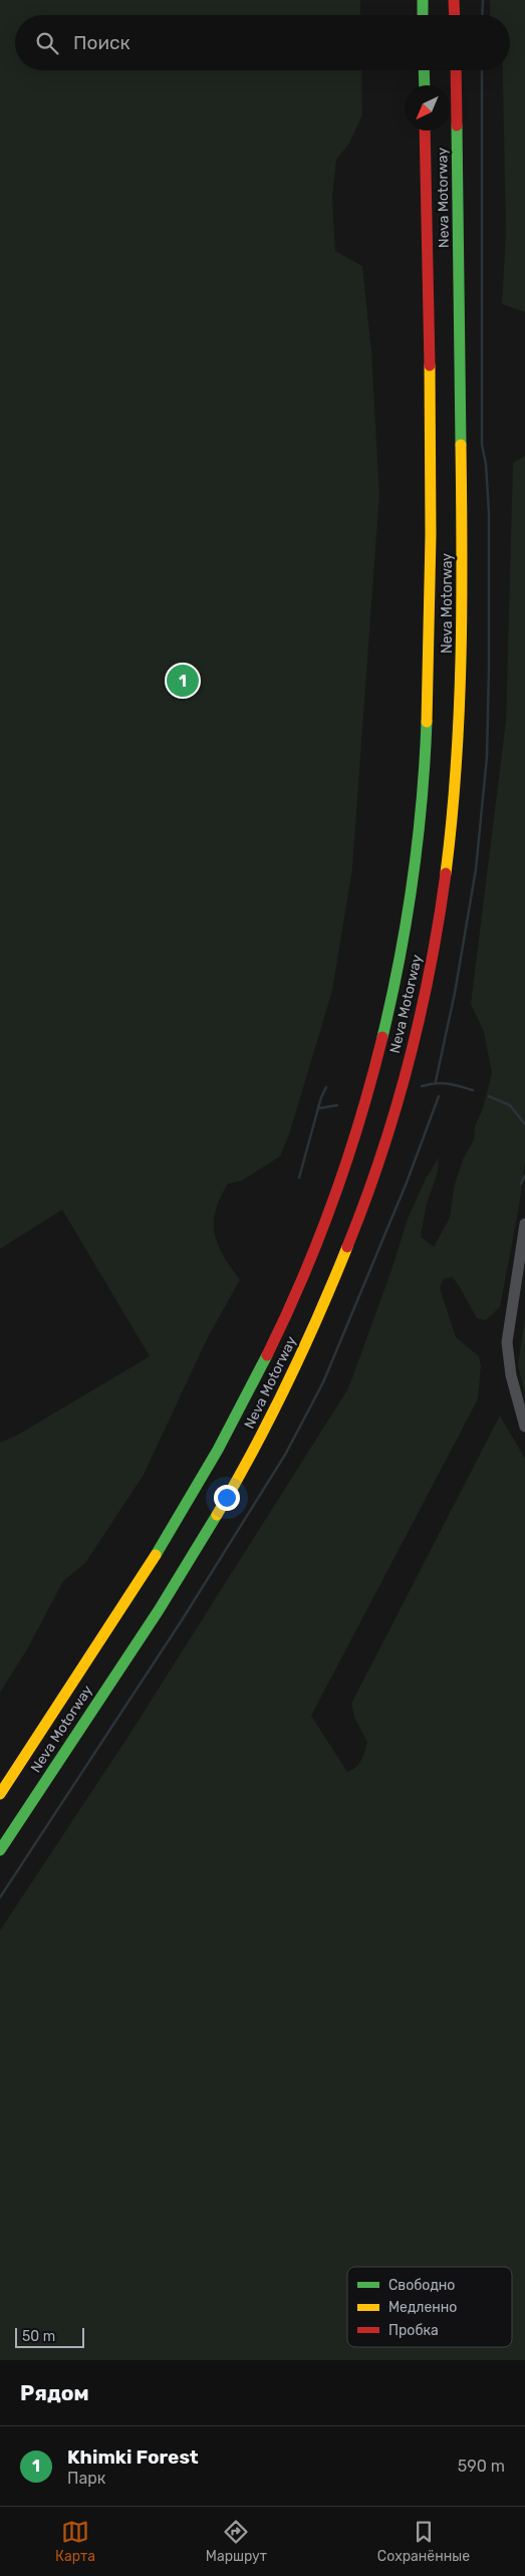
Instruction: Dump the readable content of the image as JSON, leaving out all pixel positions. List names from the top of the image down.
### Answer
{
  "streets": {
    "highway": ["Neva Motorway"]
  },
  "legend": ["Свободно", "Медленно", "Пробка"],
  "scale_bar": "50 m",
  "north": "bottom left",
  "page": {
    "search": "Поиск",
    "pins": "1",
    "scale": "50 m",
    "heading": "Рядом",
    "list": [
      {
        "mark": "1",
        "name": "Khimki Forest",
        "note": "Парк",
        "value": "590 m"
      }
    ],
    "nav": ["Карта", "Маршрут", "Сохранённые"]
  }
}
